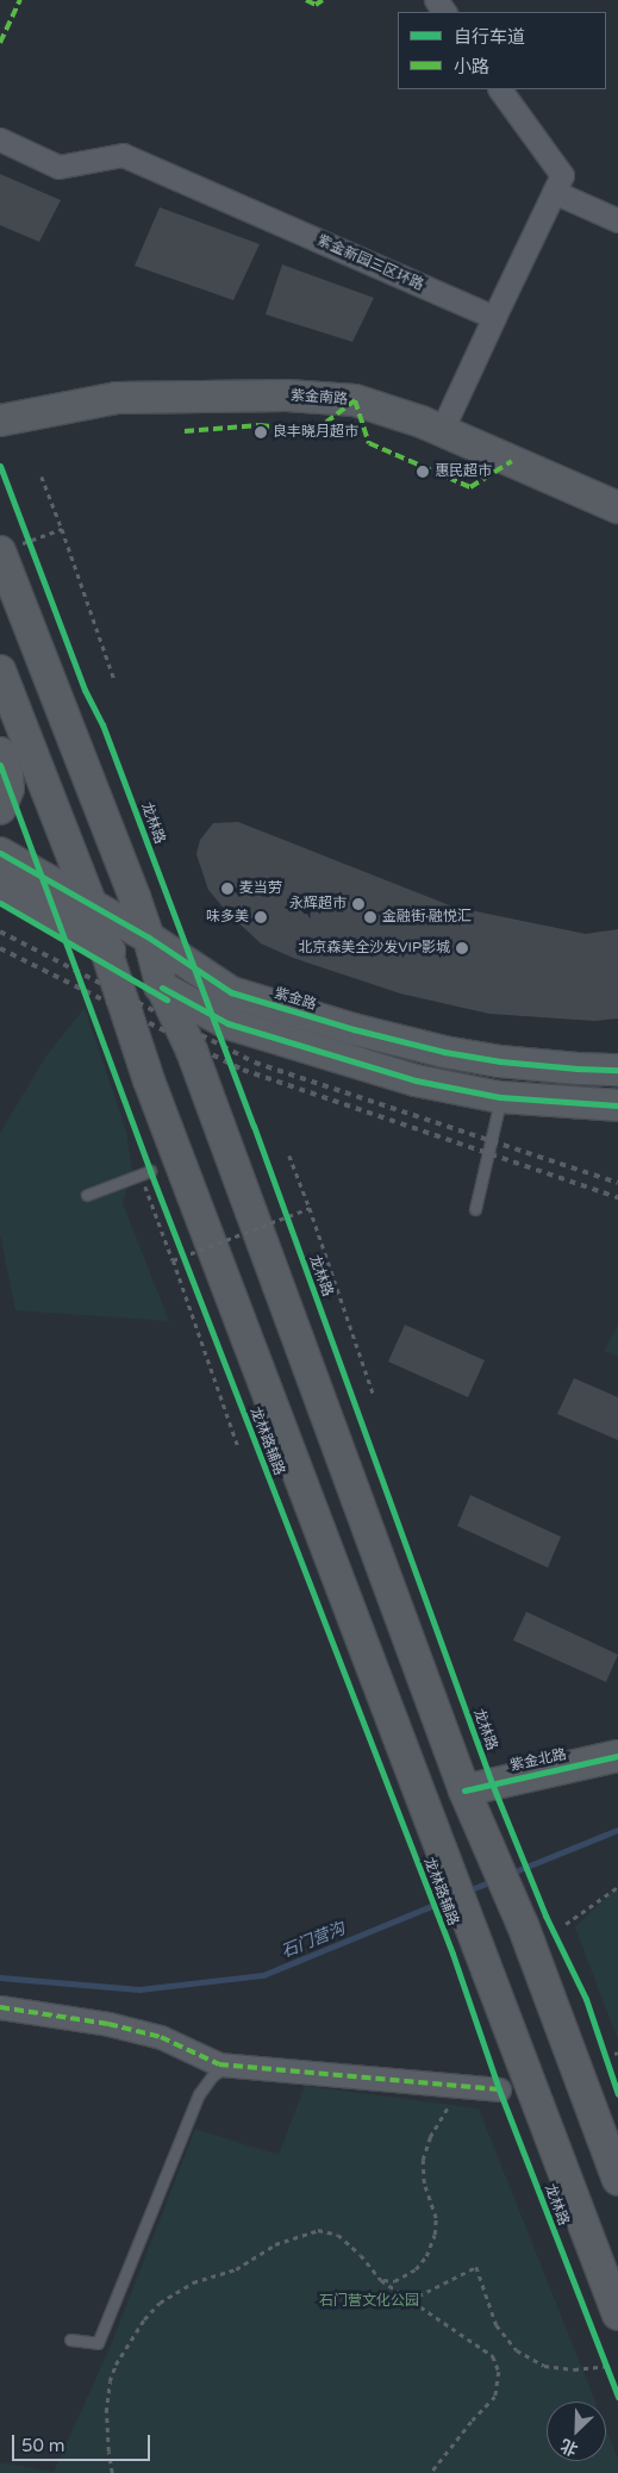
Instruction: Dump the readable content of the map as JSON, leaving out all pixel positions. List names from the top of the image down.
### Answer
{
  "streets": {
    "main road": [
      "紫金南路",
      "龙林路",
      "紫金路",
      "紫金北路"
    ],
    "street": ["紫金新园三区环路"],
    "cycle path": ["龙林路辅路"]
  },
  "crossings": [
    ["龙林路", "紫金路"]
  ],
  "water": ["石门营沟"],
  "parks": ["石门营文化公园"],
  "places": [
    "良丰晓月超市",
    "惠民超市",
    "麦当劳",
    "永辉超市",
    "味多美",
    "金融街·融悦汇",
    "北京森美全沙发VIP影城"
  ],
  "legend": ["自行车道", "小路"],
  "scale_bar": "50 m",
  "north": "bottom left"
}
